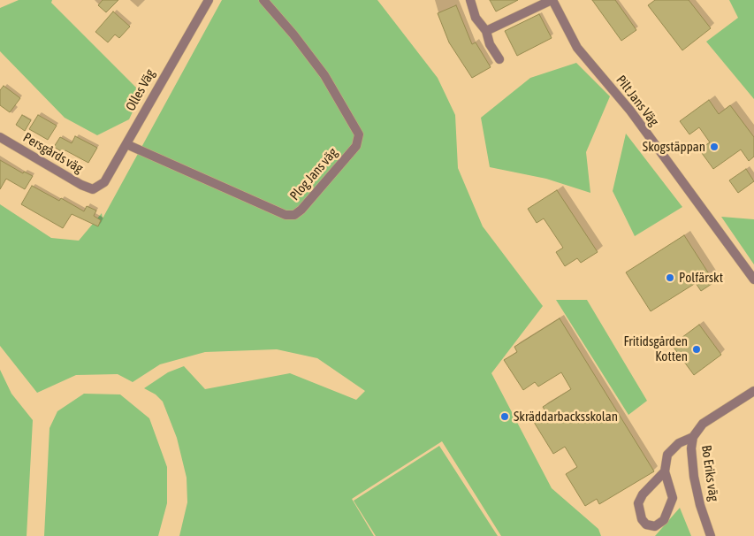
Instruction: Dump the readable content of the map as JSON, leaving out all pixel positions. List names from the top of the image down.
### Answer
{
  "streets": {
    "street": [
      "Olles Väg",
      "Pilt Jans Väg",
      "Persgårds väg",
      "Plog Jans väg",
      "Bo Eriks väg"
    ]
  },
  "crossings": [
    ["Olles Väg", "Persgårds väg"],
    ["Olles Väg", "Plog Jans väg"]
  ],
  "places": [
    "Skogstäppan",
    "Polfärskt",
    "Fritidsgården Kotten",
    "Skräddarbacksskolan"
  ]
}
